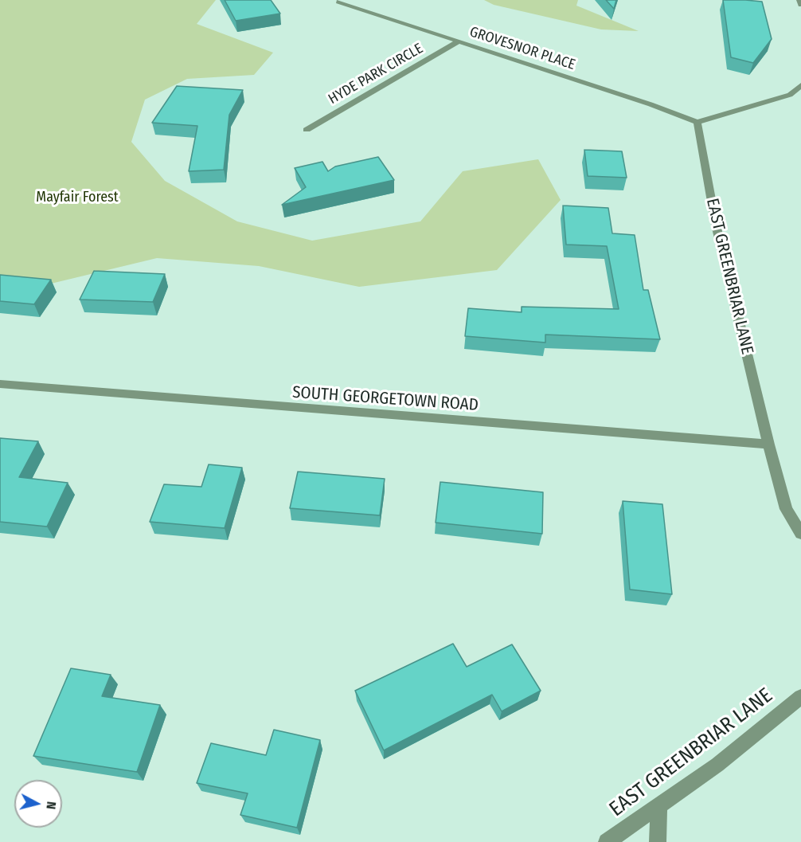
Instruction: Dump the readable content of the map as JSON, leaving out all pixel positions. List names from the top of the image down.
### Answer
{
  "streets": {
    "street": [
      "GROVESNOR PLACE",
      "HYDE PARK CIRCLE",
      "EAST GREENBRIAR LANE",
      "SOUTH GEORGETOWN ROAD"
    ]
  },
  "crossings": [
    ["GROVESNOR PLACE", "HYDE PARK CIRCLE"],
    ["GROVESNOR PLACE", "EAST GREENBRIAR LANE"],
    ["EAST GREENBRIAR LANE", "SOUTH GEORGETOWN ROAD"]
  ],
  "parks": ["Mayfair Forest"],
  "north": "right"
}
